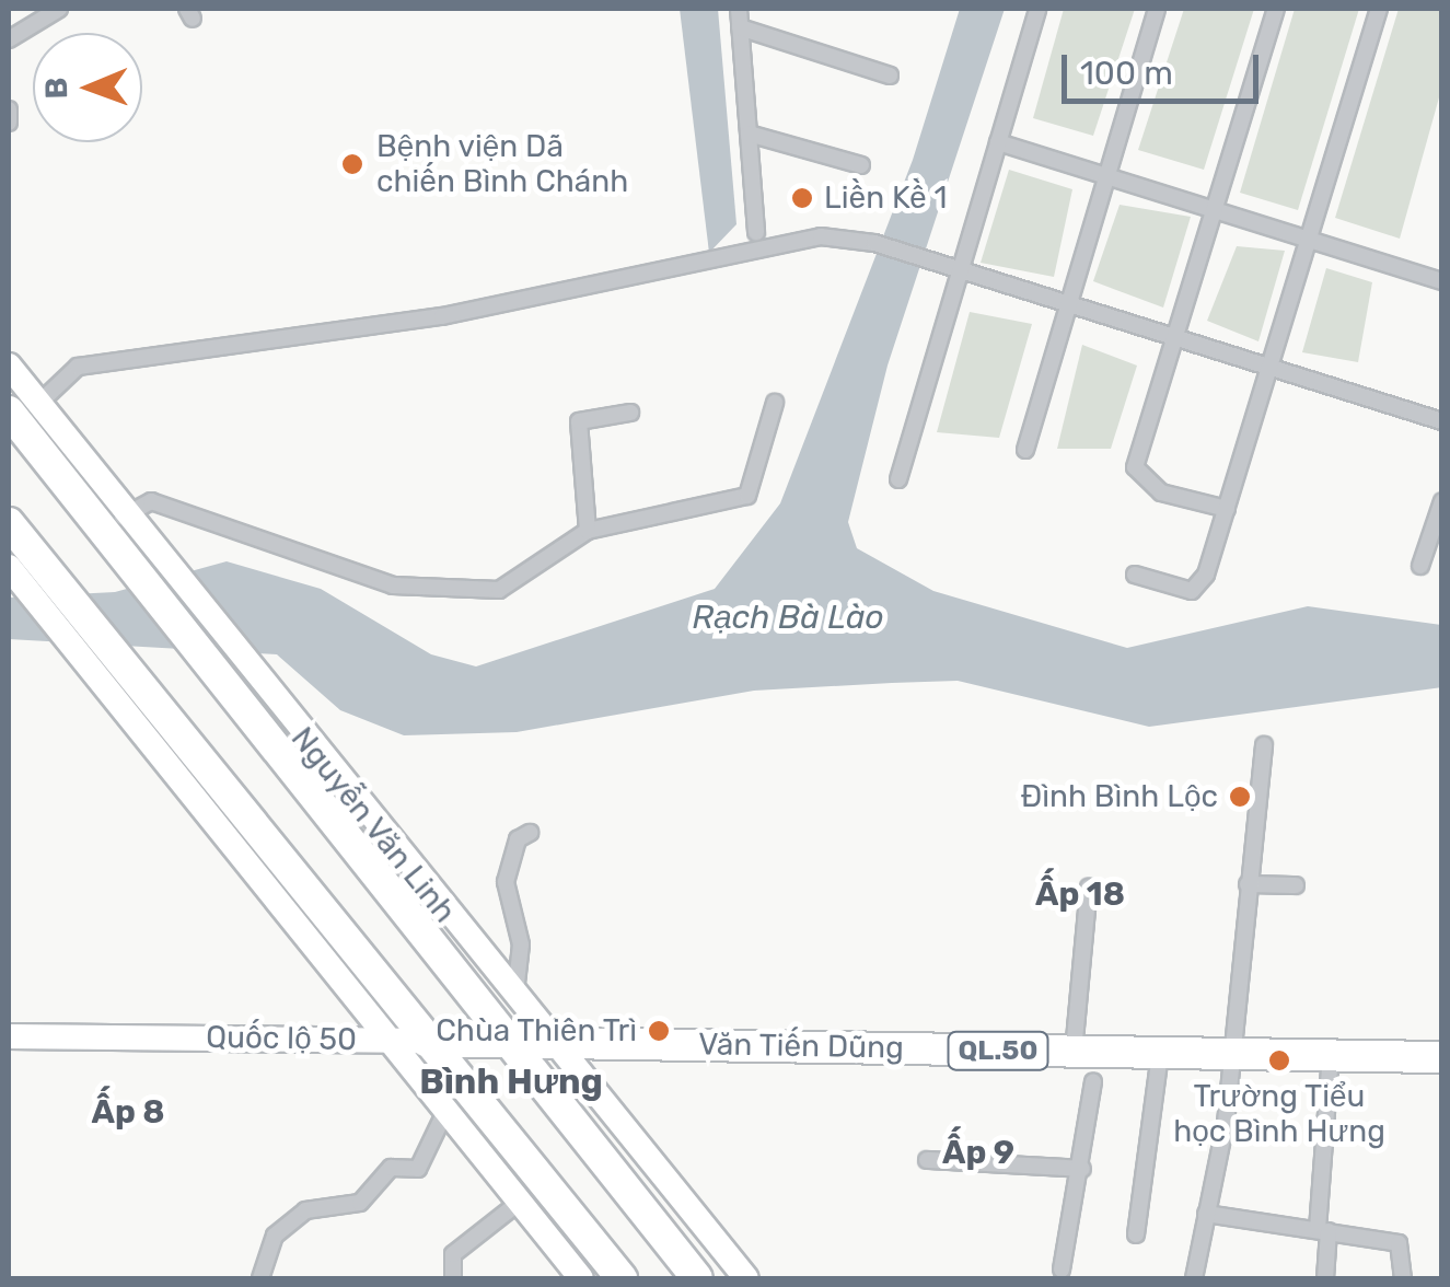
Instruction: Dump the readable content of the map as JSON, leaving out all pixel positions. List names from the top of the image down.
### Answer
{
  "streets": {
    "highway": [
      "Nguyễn Văn Linh",
      "Quốc lộ 50",
      "Văn Tiến Dũng",
      "QL.50"
    ]
  },
  "crossings": [
    ["Nguyễn Văn Linh", "Quốc lộ 50"],
    ["Nguyễn Văn Linh", "Văn Tiến Dũng"],
    ["Quốc lộ 50", "Văn Tiến Dũng"]
  ],
  "districts": [
    "Ấp 18",
    "Bình Hưng",
    "Ấp 8",
    "Ấp 9"
  ],
  "water": ["Rạch Bà Lào"],
  "places": [
    "Bệnh viện Dã chiến Bình Chánh",
    "Liền Kề 1",
    "Đình Bình Lộc",
    "Chùa Thiên Trì",
    "Trường Tiểu học Bình Hưng"
  ],
  "scale_bar": "100 m",
  "north": "left"
}
